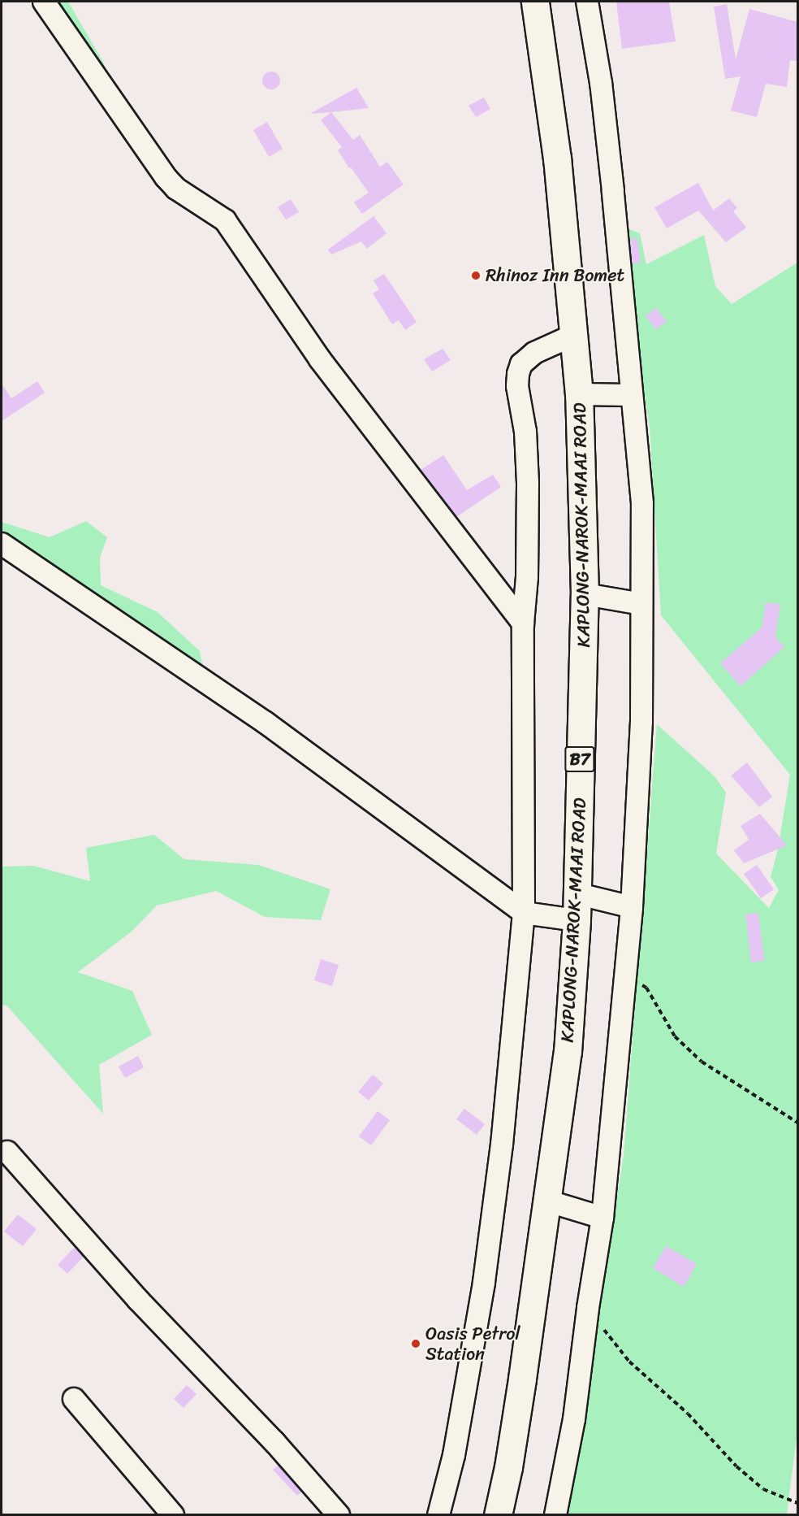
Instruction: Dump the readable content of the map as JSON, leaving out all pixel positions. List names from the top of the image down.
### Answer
{
  "streets": {
    "highway": ["KAPLONG-NAROK-MAAI ROAD", "B7"]
  },
  "places": ["Rhinoz Inn Bomet", "Oasis Petrol Station"]
}
